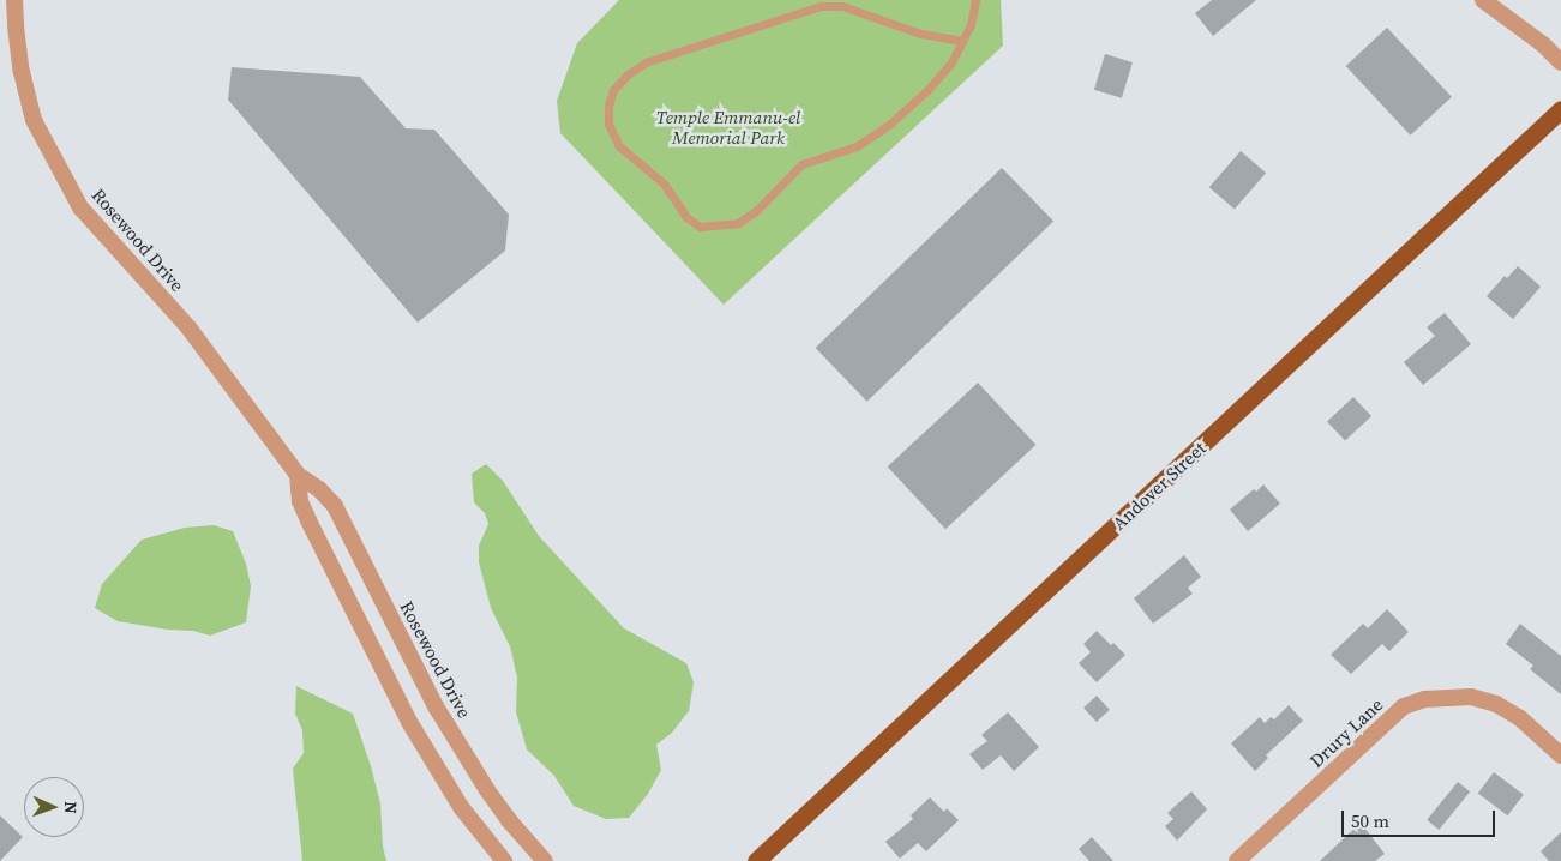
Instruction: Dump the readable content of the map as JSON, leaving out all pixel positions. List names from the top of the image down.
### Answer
{
  "streets": {
    "highway": ["Andover Street"],
    "street": ["Rosewood Drive", "Drury Lane"]
  },
  "parks": ["Temple Emmanu-el Memorial Park"],
  "scale_bar": "50 m",
  "north": "right"
}
